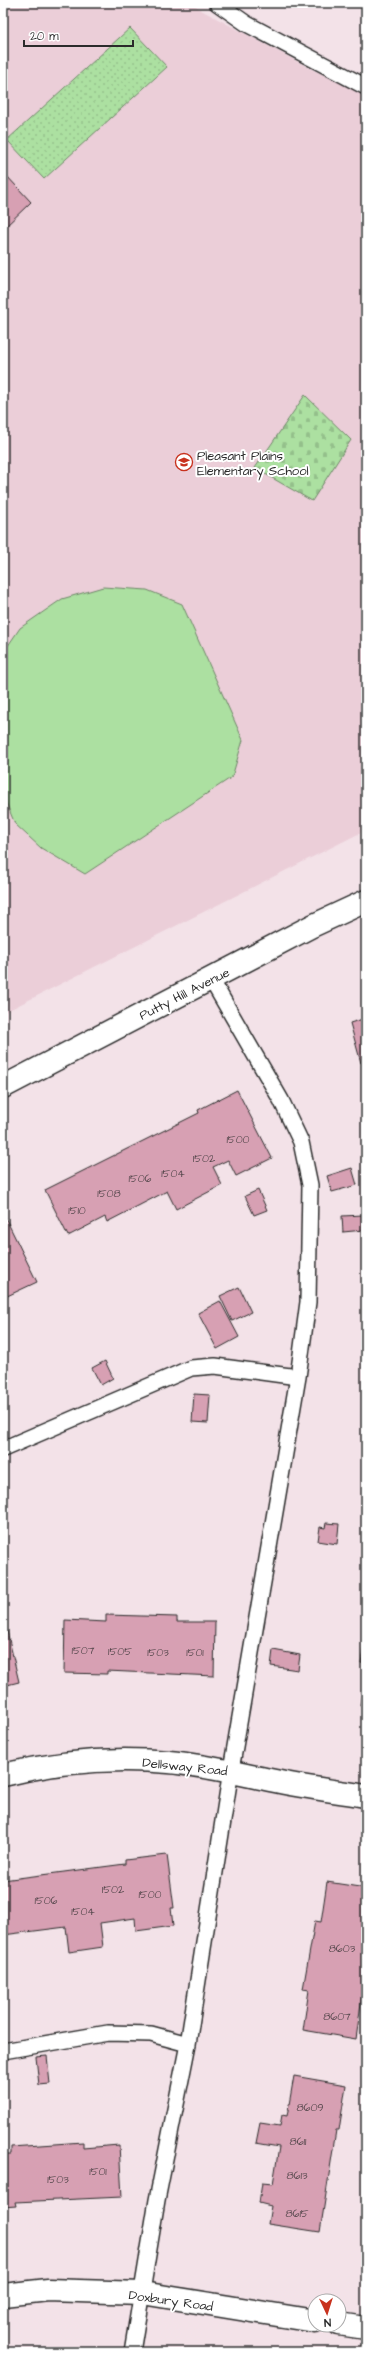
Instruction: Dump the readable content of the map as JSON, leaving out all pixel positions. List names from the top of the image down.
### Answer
{
  "streets": {
    "street": ["Putty Hill Avenue", "Dellsway Road", "Doxbury Road"]
  },
  "places": {
    "school or university": ["Pleasant Plains Elementary School"]
  },
  "house_numbers": [
    "1500",
    "1502",
    "1504",
    "1506",
    "1508",
    "1510",
    "1507",
    "1505",
    "1503",
    "1501",
    "1502",
    "1500",
    "1506",
    "1504",
    "8603",
    "8607",
    "8609",
    "8611",
    "1501",
    "8613",
    "1503",
    "8615"
  ],
  "scale_bar": "20 m",
  "north": "bottom"
}
